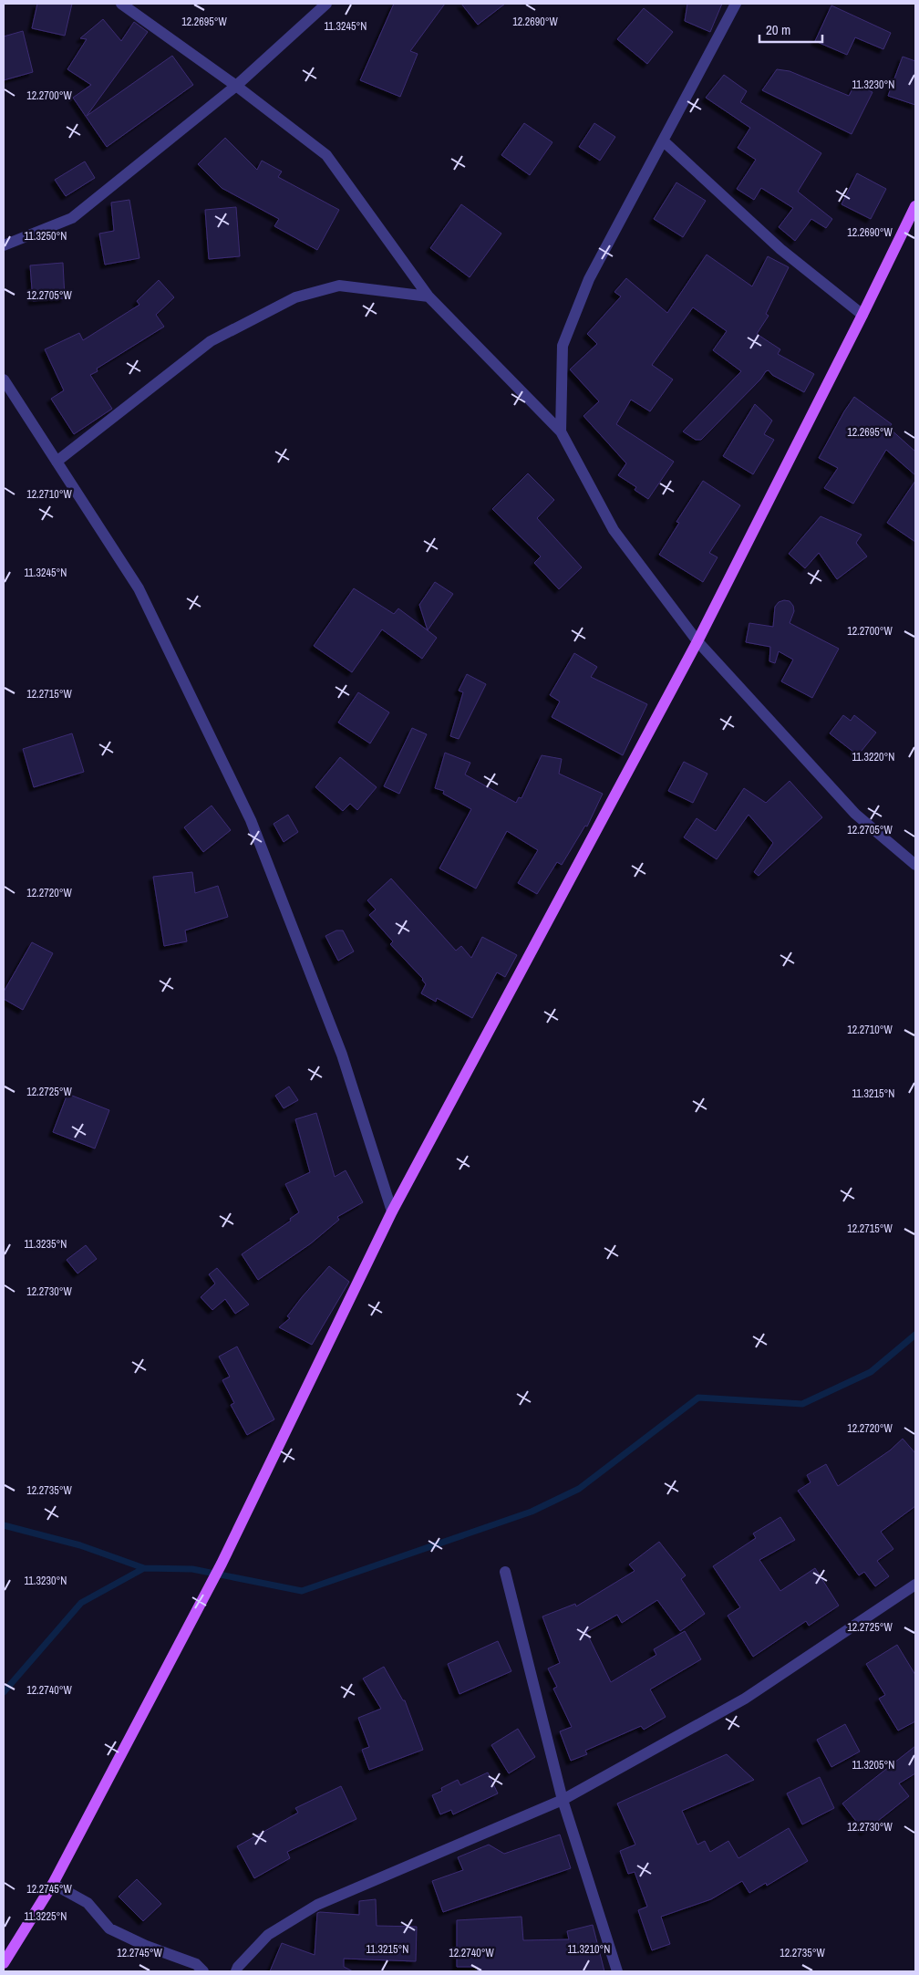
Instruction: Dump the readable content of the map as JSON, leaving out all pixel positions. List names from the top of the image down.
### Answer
{
  "scale_bar": "20 m",
  "coordinates": [
    "12.2695°W",
    "12.2690°W",
    "11.3245°N",
    "11.3230°N",
    "12.2700°W",
    "11.3250°N",
    "12.2705°W",
    "12.2710°W",
    "12.2715°W",
    "11.3220°N",
    "12.2720°W",
    "12.2725°W",
    "11.3215°N",
    "11.3235°N",
    "12.2730°W",
    "12.2735°W",
    "12.2740°W",
    "11.3205°N",
    "12.2745°W",
    "11.3225°N",
    "11.3210°N"
  ]
}
